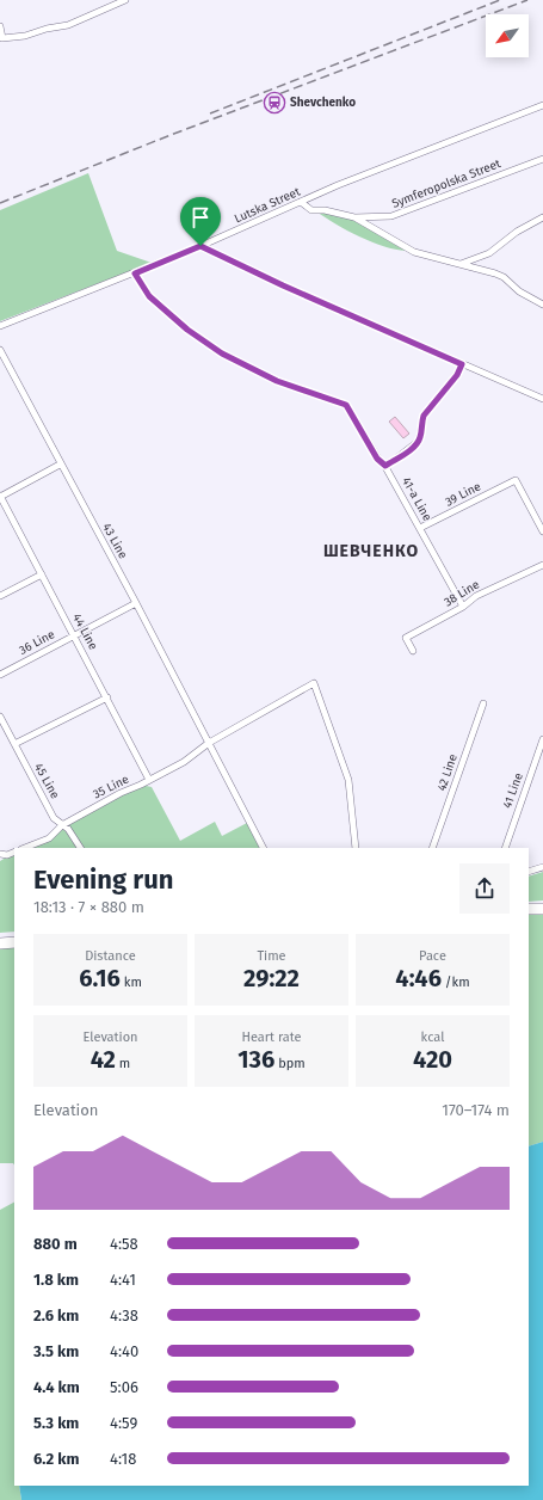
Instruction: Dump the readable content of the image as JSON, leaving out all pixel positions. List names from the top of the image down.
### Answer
{
  "streets": {
    "street": [
      "Symferopolska Street",
      "Lutska Street",
      "39 Line",
      "41-a Line",
      "43 Line",
      "38 Line",
      "44 Line",
      "36 Line",
      "42 Line",
      "45 Line",
      "35 Line",
      "41 Line"
    ]
  },
  "crossings": [
    ["Lutska Street", "41-a Line"],
    ["39 Line", "41-a Line"],
    ["41-a Line", "38 Line"],
    ["43 Line", "36 Line"],
    ["43 Line", "35 Line"],
    ["44 Line", "36 Line"],
    ["44 Line", "35 Line"],
    ["45 Line", "35 Line"]
  ],
  "districts": ["ШЕВЧЕНКО"],
  "places": {
    "station": ["Shevchenko"]
  },
  "north": "bottom left",
  "page": {
    "heading": ["Evening run", "18:13 · 7 × 880 m"],
    "stats": [
      ["Distance", "6.16 km"],
      ["Time", "29:22"],
      ["Pace", "4:46 /km"],
      ["Elevation", "42 m"],
      ["Heart rate", "136 bpm"],
      ["kcal", "420"]
    ],
    "chart": ["Elevation", "170–174 m"],
    "list": [
      {
        "name": "880 m",
        "note": "4:58"
      },
      {
        "name": "1.8 km",
        "note": "4:41"
      },
      {
        "name": "2.6 km",
        "note": "4:38"
      },
      {
        "name": "3.5 km",
        "note": "4:40"
      },
      {
        "name": "4.4 km",
        "note": "5:06"
      },
      {
        "name": "5.3 km",
        "note": "4:59"
      },
      {
        "name": "6.2 km",
        "note": "4:18"
      }
    ]
  }
}
